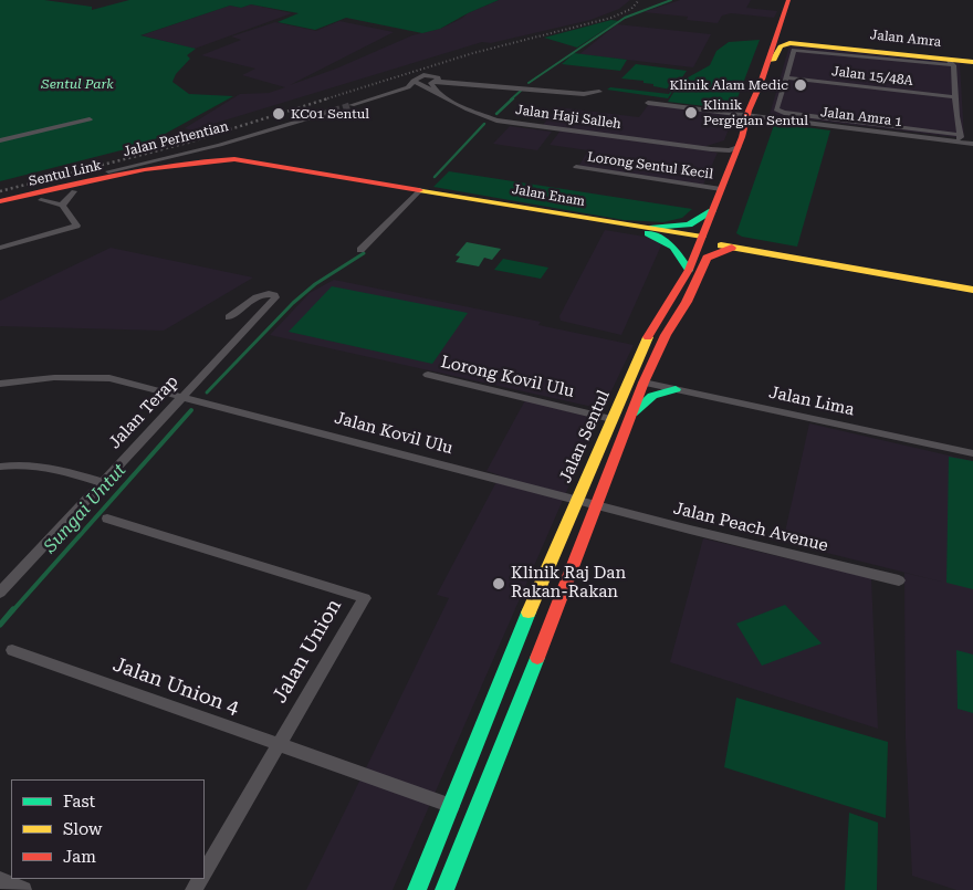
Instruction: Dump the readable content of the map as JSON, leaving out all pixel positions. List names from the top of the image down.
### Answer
{
  "streets": {
    "main road": [
      "Jalan Amra",
      "Jalan Perhentian",
      "Sentul Link",
      "Jalan Enam",
      "Jalan Sentul"
    ],
    "street": [
      "Jalan 15/48A",
      "Jalan Haji Salleh",
      "Jalan Amra 1",
      "Lorong Sentul Kecil",
      "Lorong Kovil Ulu",
      "Jalan Lima",
      "Jalan Terap",
      "Jalan Kovil Ulu",
      "Jalan Peach Avenue",
      "Jalan Union",
      "Jalan Union 4"
    ]
  },
  "crossings": [
    ["Jalan Haji Salleh", "Jalan Sentul"],
    ["Jalan Amra 1", "Jalan Sentul"],
    ["Jalan Perhentian", "Sentul Link"],
    ["Jalan Perhentian", "Jalan Enam"],
    ["Lorong Sentul Kecil", "Jalan Sentul"],
    ["Sentul Link", "Jalan Enam"],
    ["Jalan Enam", "Jalan Sentul"],
    ["Lorong Kovil Ulu", "Jalan Sentul"],
    ["Jalan Lima", "Jalan Sentul"],
    ["Jalan Terap", "Jalan Kovil Ulu"],
    ["Jalan Kovil Ulu", "Jalan Sentul"],
    ["Jalan Kovil Ulu", "Jalan Peach Avenue"],
    ["Jalan Sentul", "Jalan Peach Avenue"],
    ["Jalan Sentul", "Jalan Union 4"],
    ["Jalan Union", "Jalan Union 4"]
  ],
  "water": ["Sungai Untut"],
  "parks": ["Sentul Park"],
  "places": [
    "Klinik Alam Medic",
    "Klinik Pergigian Sentul",
    "KC01 Sentul",
    "Klinik Raj Dan Rakan-Rakan"
  ],
  "legend": ["Fast", "Slow", "Jam"]
}
